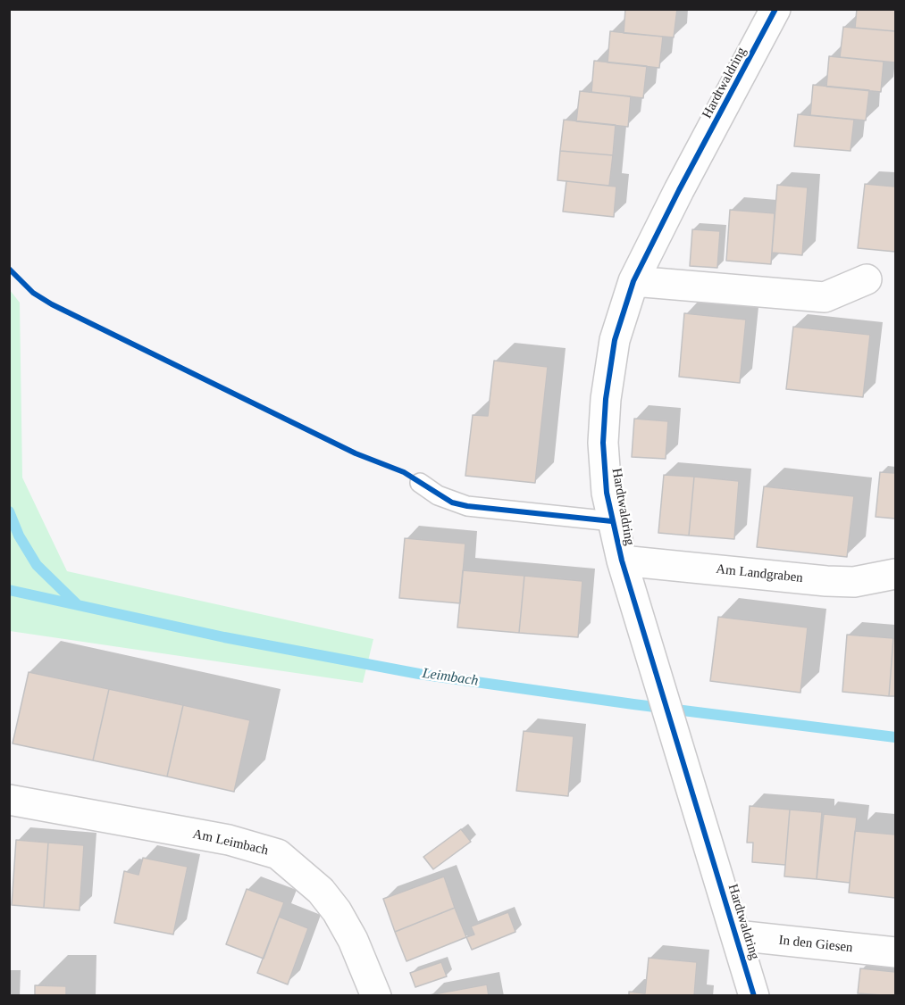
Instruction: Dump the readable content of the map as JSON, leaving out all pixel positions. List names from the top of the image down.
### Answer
{
  "streets": {
    "street": [
      "Hardtwaldring",
      "Am Landgraben",
      "Am Leimbach",
      "In den Giesen"
    ]
  },
  "crossings": [
    ["Hardtwaldring", "Am Landgraben"],
    ["Hardtwaldring", "In den Giesen"]
  ],
  "water": ["Leimbach"]
}
